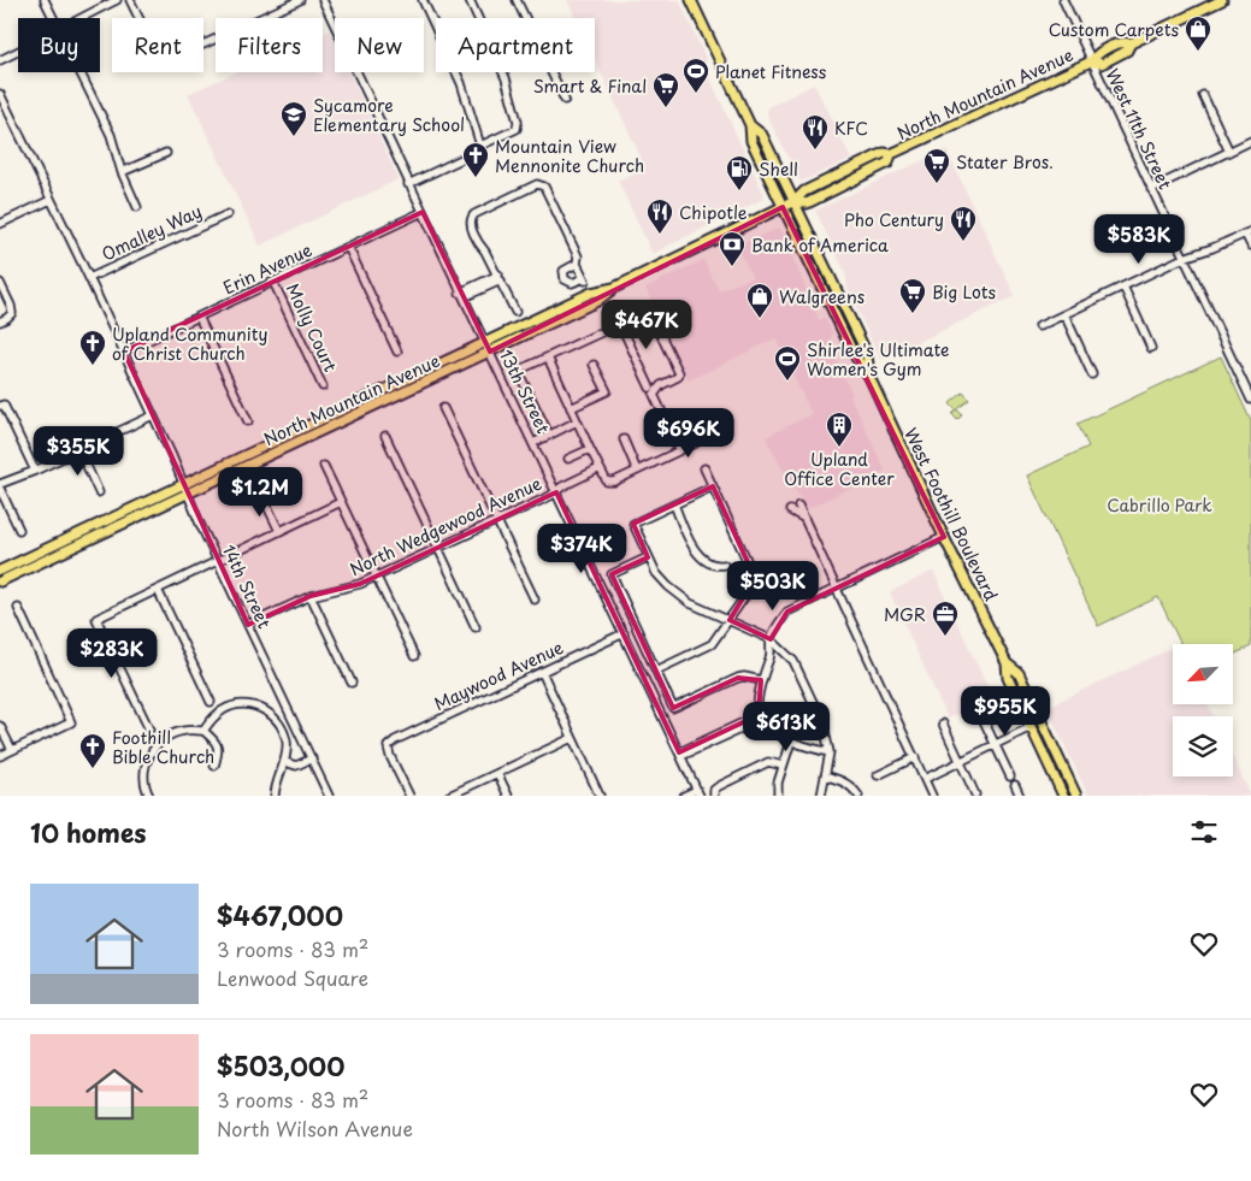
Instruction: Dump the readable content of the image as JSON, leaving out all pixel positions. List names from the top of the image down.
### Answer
{
  "streets": {
    "main road": ["North Mountain Avenue", "West Foothill Boulevard"],
    "street": [
      "West 11th Street",
      "Omalley Way",
      "Erin Avenue",
      "Molly Court",
      "13th Street",
      "North Wedgewood Avenue",
      "14th Street",
      "Maywood Avenue"
    ]
  },
  "crossings": [
    ["North Mountain Avenue", "West 11th Street"],
    ["North Mountain Avenue", "13th Street"],
    ["North Mountain Avenue", "West Foothill Boulevard"],
    ["North Mountain Avenue", "14th Street"],
    ["Omalley Way", "14th Street"],
    ["Erin Avenue", "Molly Court"],
    ["Erin Avenue", "13th Street"],
    ["Erin Avenue", "14th Street"],
    ["13th Street", "North Wedgewood Avenue"],
    ["13th Street", "Maywood Avenue"],
    ["North Wedgewood Avenue", "14th Street"]
  ],
  "parks": ["Cabrillo Park"],
  "places": {
    "shop": ["Custom Carpets", "Walgreens"],
    "sports": ["Planet Fitness", "Shirlee's Ultimate Women's Gym"],
    "supermarket": ["Smart & Final", "Stater Bros.", "Big Lots"],
    "school or university": ["Sycamore Elementary School"],
    "restaurant": ["KFC", "Chipotle", "Pho Century"],
    "church": ["Mountain View Mennonite Church", "Upland Community of Christ Church", "Foothill Bible Church"],
    "fuel station": ["Shell"],
    "bank": ["Bank of America"],
    "building": ["Upland Office Center"],
    "office": ["MGR"]
  },
  "north": "bottom left",
  "page": {
    "chip": [
      "Buy",
      "Rent",
      "Filters",
      "New",
      "Apartment"
    ],
    "price": [
      "$583K",
      "$467K",
      "$696K",
      "$355K",
      "$1.2M",
      "$374K",
      "$503K",
      "$283K",
      "$955K",
      "$613K"
    ],
    "heading": "10 homes",
    "list": [
      {
        "name": "$467,000",
        "note": "3 rooms · 83 m² · Lenwood Square"
      },
      {
        "name": "$503,000",
        "note": "3 rooms · 83 m² · North Wilson Avenue"
      }
    ]
  }
}
